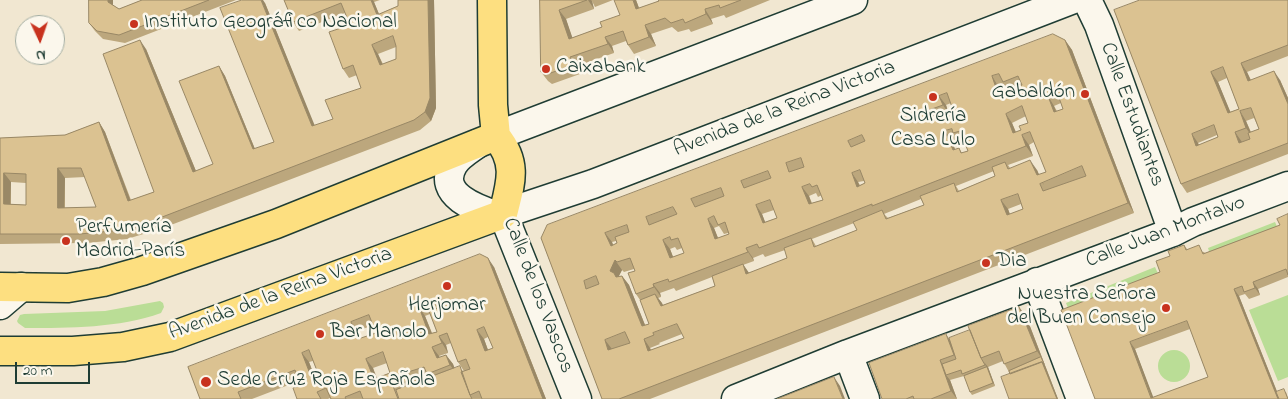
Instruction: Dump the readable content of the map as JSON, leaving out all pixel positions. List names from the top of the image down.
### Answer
{
  "streets": {
    "main road": ["Avenida de la Reina Victoria", "Calle de los Vascos"],
    "street": ["Calle Estudiantes", "Calle Juan Montalvo"]
  },
  "crossings": [
    ["Avenida de la Reina Victoria", "Calle de los Vascos"],
    ["Calle Estudiantes", "Calle Juan Montalvo"]
  ],
  "places": [
    "Instituto Geográfico Nacional",
    "Caixabank",
    "Gabaldón",
    "Sidrería Casa Lulo",
    "Perfumería Madrid-París",
    "Dia",
    "Herjomar",
    "Nuestra Señora del Buen Consejo",
    "Bar Manolo",
    "Sede Cruz Roja Española"
  ],
  "scale_bar": "20 m",
  "north": "bottom"
}
